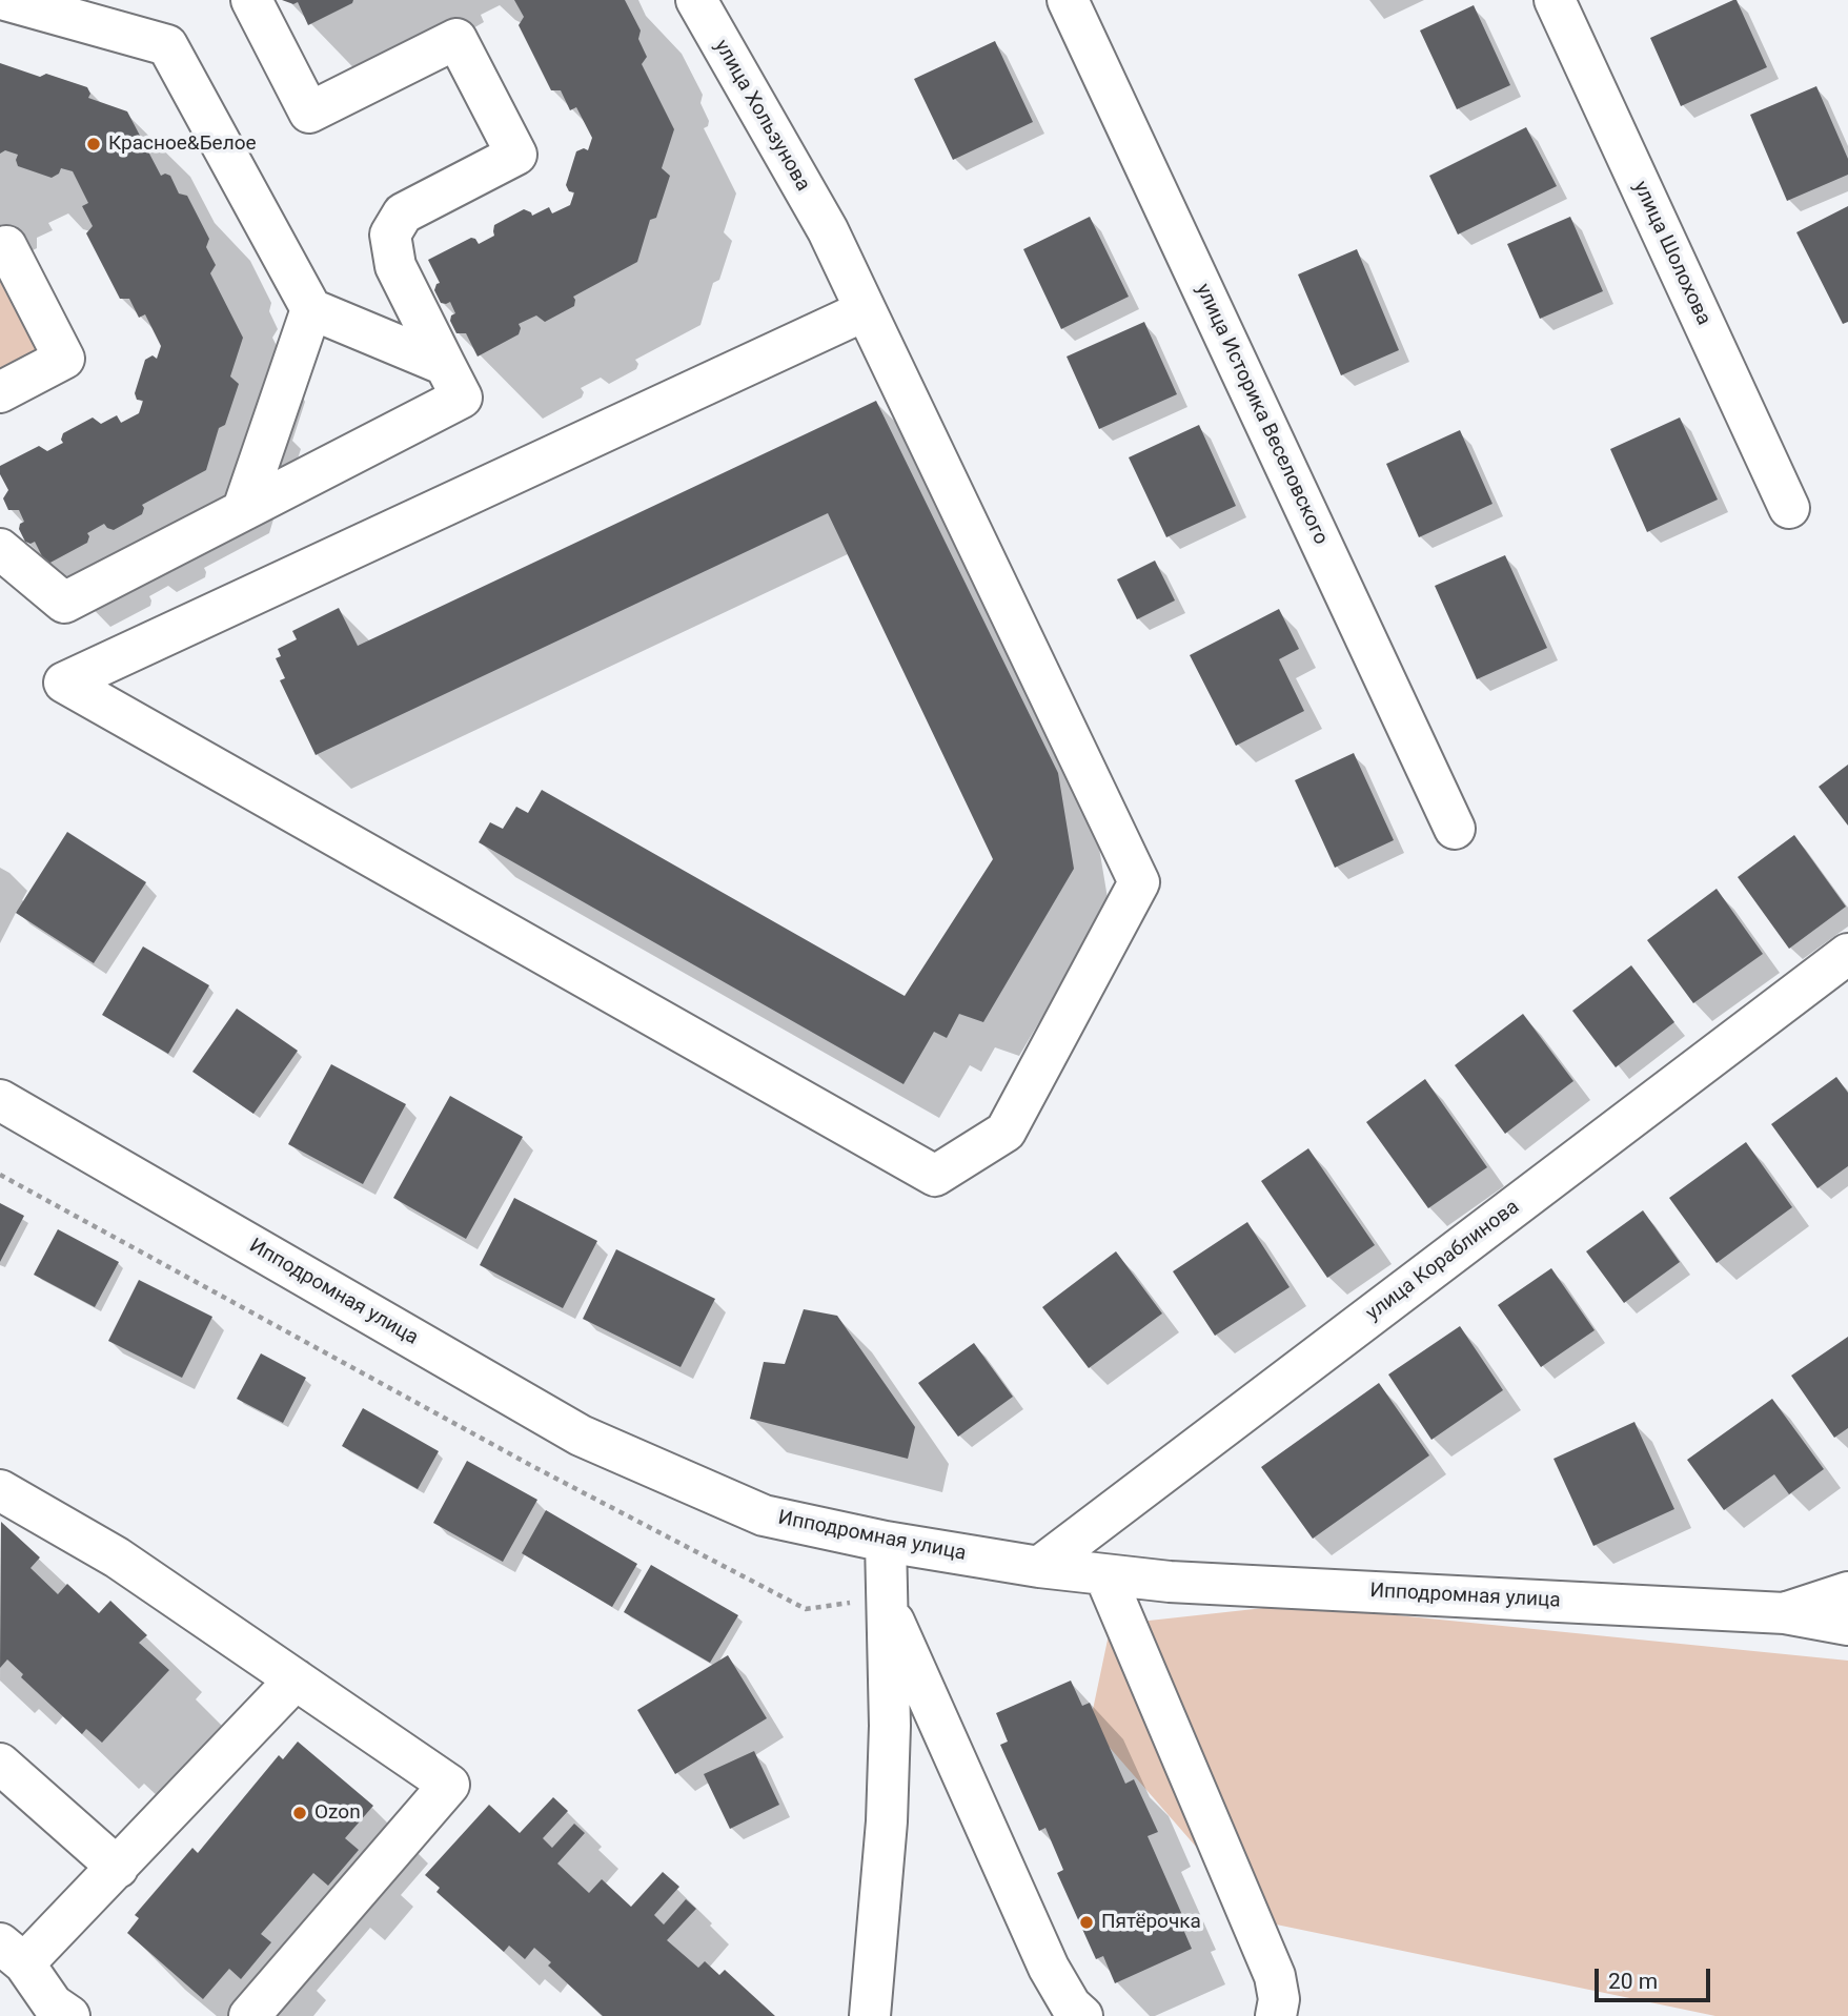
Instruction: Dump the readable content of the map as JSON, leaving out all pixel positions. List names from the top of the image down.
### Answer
{
  "streets": {
    "street": [
      "улица Хользунова",
      "улица Шолохова",
      "улица Историка Веселовского",
      "улица Кораблинова",
      "Ипподромная улица"
    ]
  },
  "crossings": [
    ["улица Кораблинова", "Ипподромная улица"]
  ],
  "places": ["Красное&Белое", "Ozon", "Пятёрочка"],
  "scale_bar": "20 m"
}
